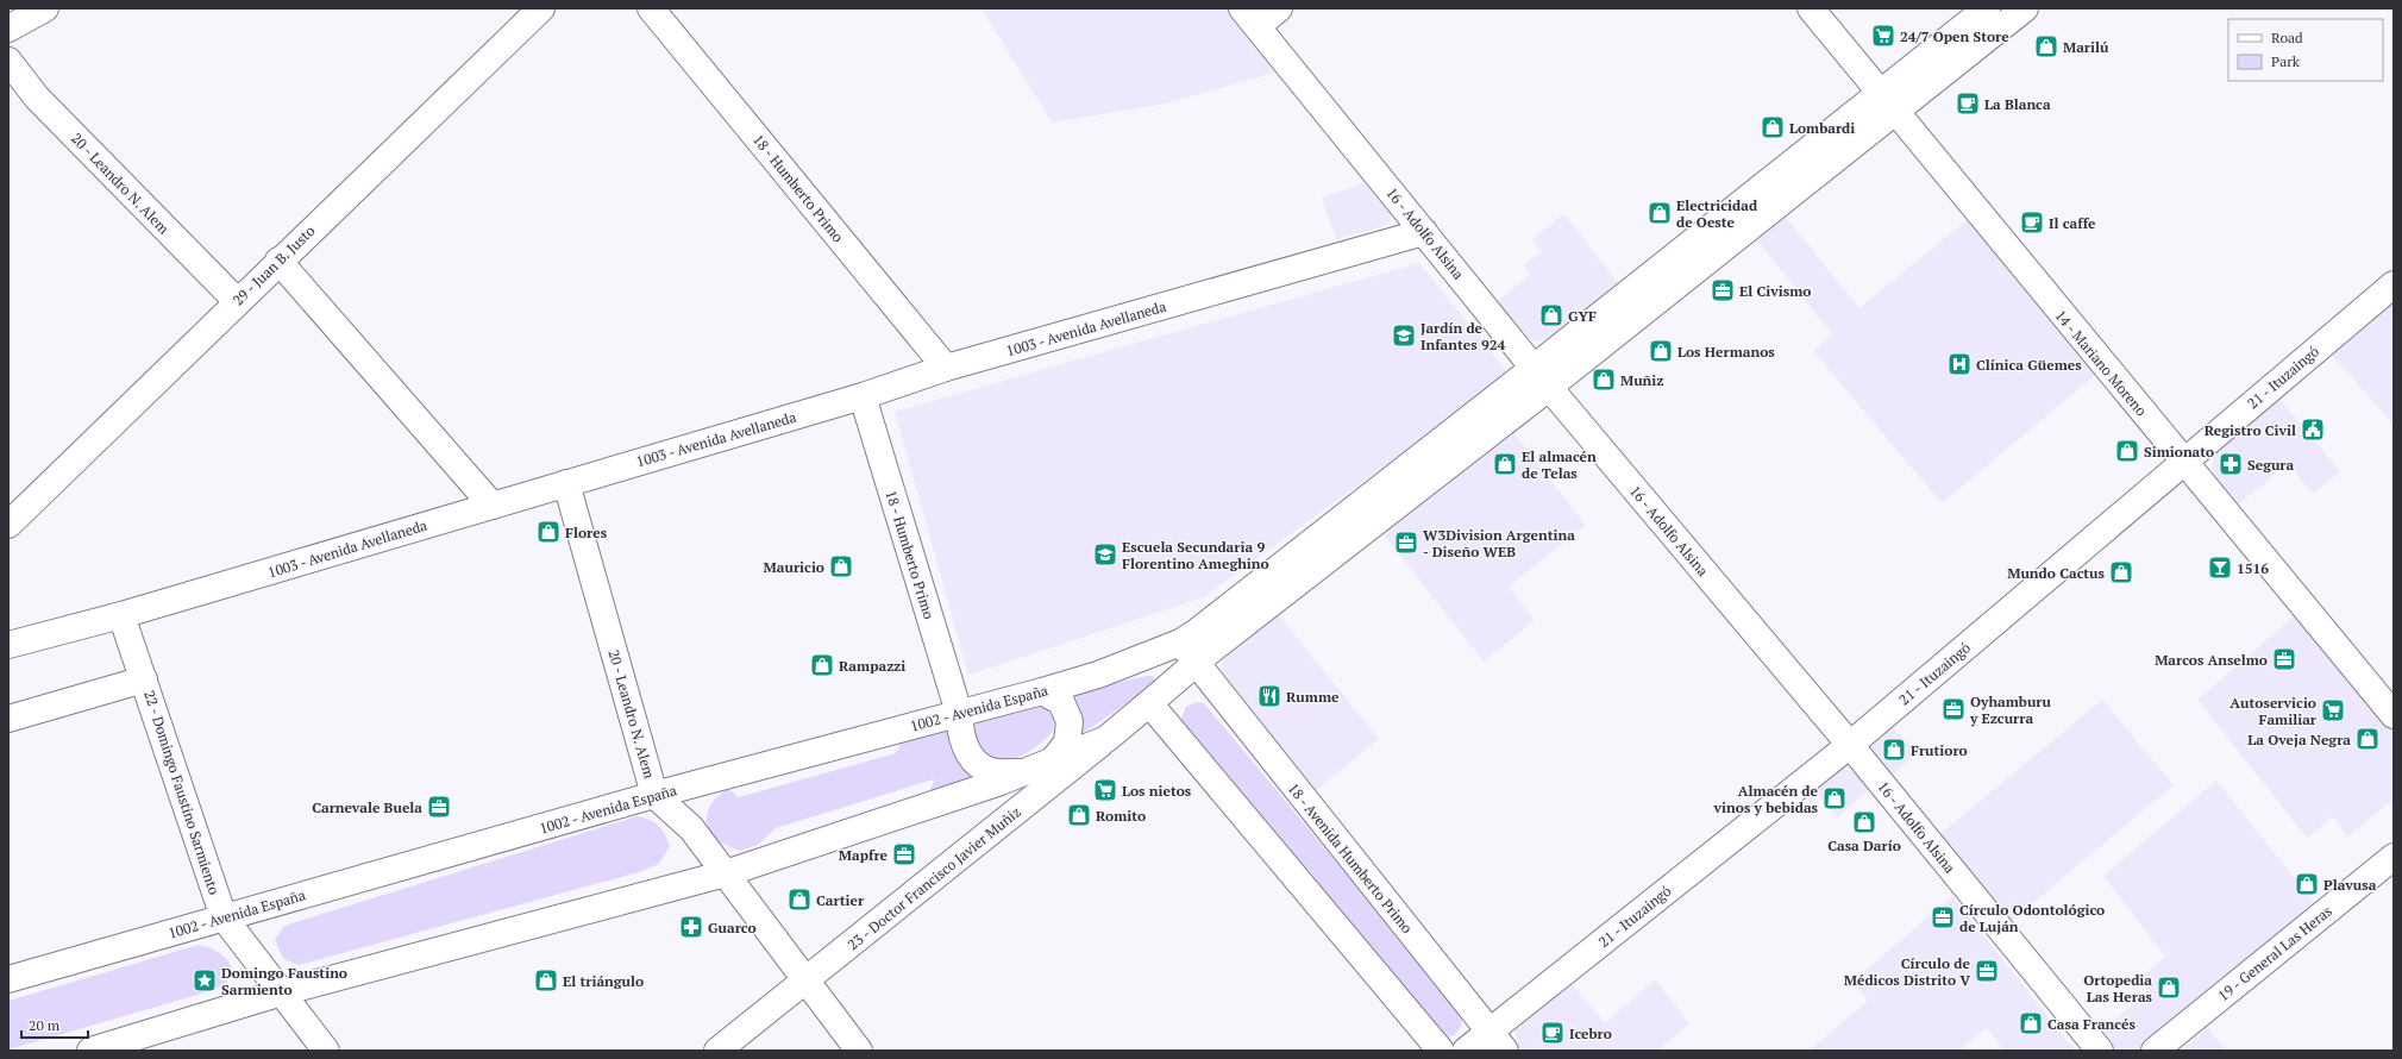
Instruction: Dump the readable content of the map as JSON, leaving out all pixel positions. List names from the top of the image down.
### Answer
{
  "streets": {
    "street": [
      "20 - Leandro N. Alem",
      "18 - Humberto Primo",
      "16 - Adolfo Alsina",
      "29 - Juan B. Justo",
      "1003 - Avenida Avellaneda",
      "14 - Mariano Moreno",
      "21 - Ituzaingó",
      "1002 - Avenida España",
      "22 - Domingo Faustino Sarmiento",
      "18 - Avenida Humberto Primo",
      "23 - Doctor Francisco Javier Muñiz",
      "19 - General Las Heras"
    ]
  },
  "crossings": [
    ["20 - Leandro N. Alem", "29 - Juan B. Justo"],
    ["20 - Leandro N. Alem", "1003 - Avenida Avellaneda"],
    ["20 - Leandro N. Alem", "1002 - Avenida España"],
    ["20 - Leandro N. Alem", "23 - Doctor Francisco Javier Muñiz"],
    ["18 - Humberto Primo", "1003 - Avenida Avellaneda"],
    ["18 - Humberto Primo", "1002 - Avenida España"],
    ["16 - Adolfo Alsina", "1003 - Avenida Avellaneda"],
    ["16 - Adolfo Alsina", "21 - Ituzaingó"],
    ["16 - Adolfo Alsina", "1002 - Avenida España"],
    ["16 - Adolfo Alsina", "23 - Doctor Francisco Javier Muñiz"],
    ["1003 - Avenida Avellaneda", "22 - Domingo Faustino Sarmiento"],
    ["14 - Mariano Moreno", "21 - Ituzaingó"],
    ["21 - Ituzaingó", "18 - Avenida Humberto Primo"],
    ["1002 - Avenida España", "22 - Domingo Faustino Sarmiento"],
    ["1002 - Avenida España", "23 - Doctor Francisco Javier Muñiz"],
    ["18 - Avenida Humberto Primo", "23 - Doctor Francisco Javier Muñiz"]
  ],
  "places": {
    "supermarket": ["24/7 Open Store", "Autoservicio Familiar", "Los nietos"],
    "shop": [
      "Marilú",
      "Lombardi",
      "Electricidad de Oeste",
      "GYF",
      "Los Hermanos",
      "Muñiz",
      "Simionato",
      "El almacén de Telas",
      "Flores",
      "Mauricio",
      "Mundo Cactus",
      "Rampazzi",
      "La Oveja Negra",
      "Frutioro",
      "Almacén de vinos y bebidas",
      "Romito",
      "Casa Darío",
      "Plavusa",
      "Cartier",
      "El triángulo",
      "Ortopedia Las Heras",
      "Casa Francés"
    ],
    "cafe": ["La Blanca", "Il caffe", "Icebro"],
    "office": [
      "El Civismo",
      "W3Division Argentina - Diseño WEB",
      "Marcos Anselmo",
      "Oyhamburu y Ezcurra",
      "Carnevale Buela",
      "Mapfre",
      "Círculo Odontológico de Luján",
      "Círculo de Médicos Distrito V"
    ],
    "school or university": ["Jardín de Infantes 924", "Escuela Secundaria 9 Florentino Ameghino"],
    "hospital": ["Clínica Güemes"],
    "public building": ["Registro Civil"],
    "pharmacy": ["Segura", "Guarco"],
    "bar": ["1516"],
    "restaurant": ["Rumme"],
    "place": ["Domingo Faustino Sarmiento"]
  },
  "legend": ["Road", "Park"],
  "scale_bar": "20 m"
}
